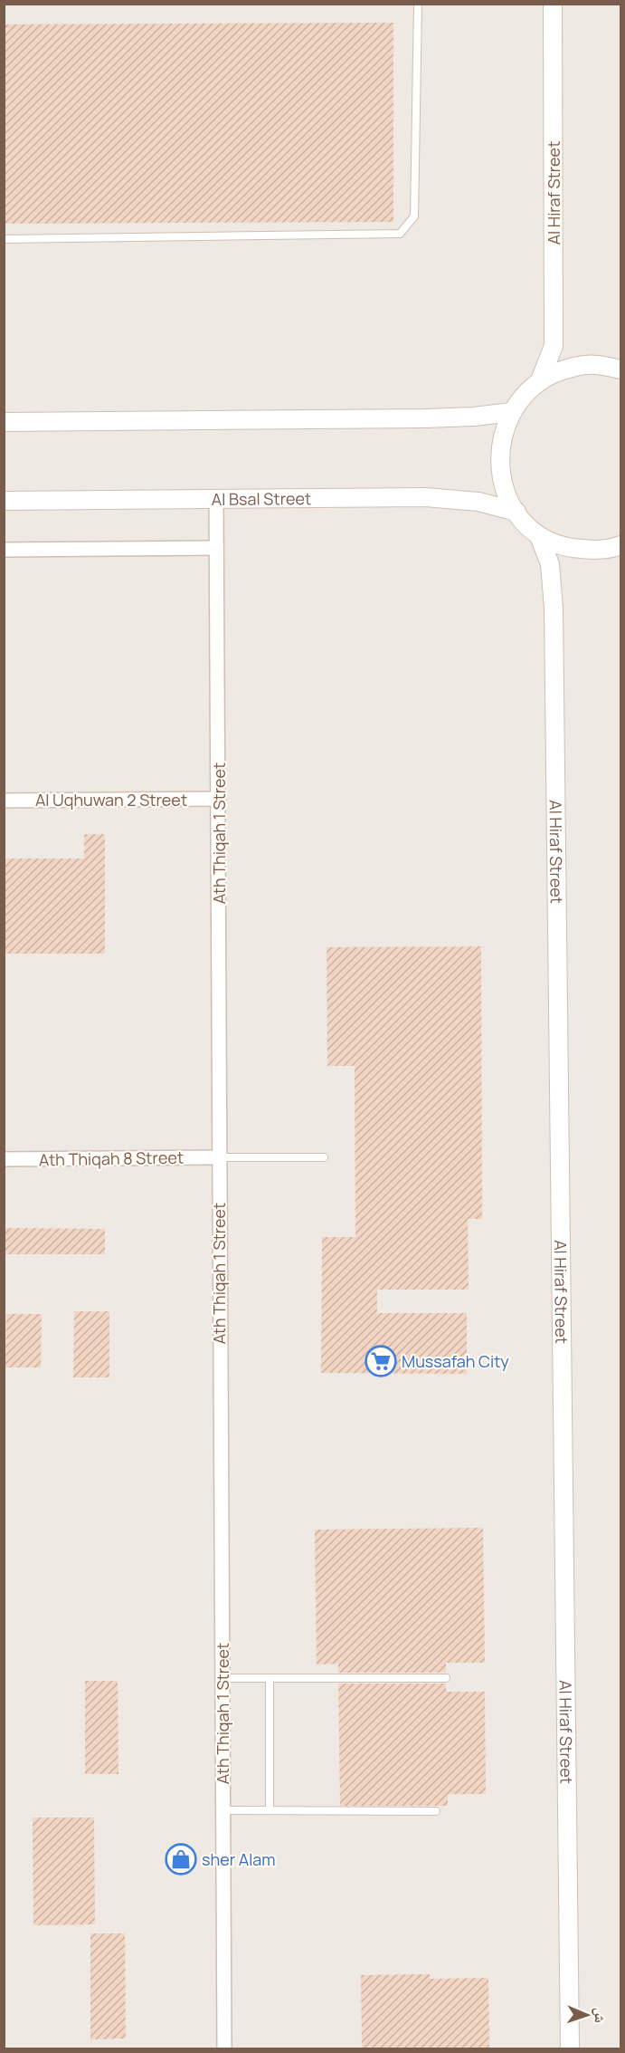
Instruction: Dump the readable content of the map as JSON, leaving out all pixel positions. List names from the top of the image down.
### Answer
{
  "streets": {
    "street": [
      "Al Hiraf Street",
      "Al Bsal Street",
      "Al Uqhuwan 2 Street",
      "Ath Thiqah 1 Street",
      "Ath Thiqah 8 Street"
    ]
  },
  "crossings": [
    ["Al Bsal Street", "Ath Thiqah 1 Street"],
    ["Al Uqhuwan 2 Street", "Ath Thiqah 1 Street"],
    ["Ath Thiqah 1 Street", "Ath Thiqah 8 Street"]
  ],
  "places": {
    "supermarket": ["Mussafah City"],
    "shop": ["sher Alam"]
  },
  "north": "right"
}
